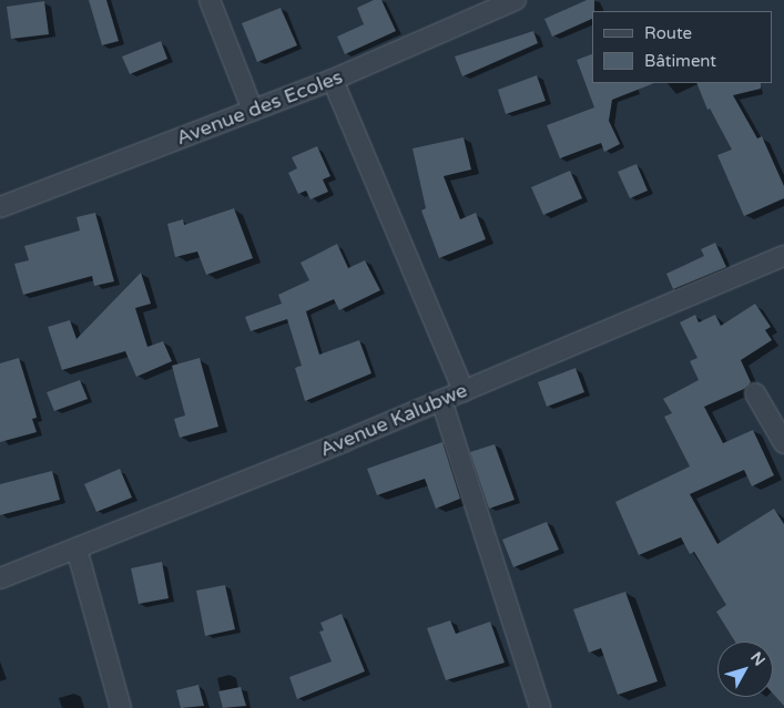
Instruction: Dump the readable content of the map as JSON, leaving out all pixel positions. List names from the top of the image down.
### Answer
{
  "streets": {
    "street": ["Avenue des Ecoles", "Avenue Kalubwe"]
  },
  "legend": ["Route", "Bâtiment"],
  "north": "top right"
}
